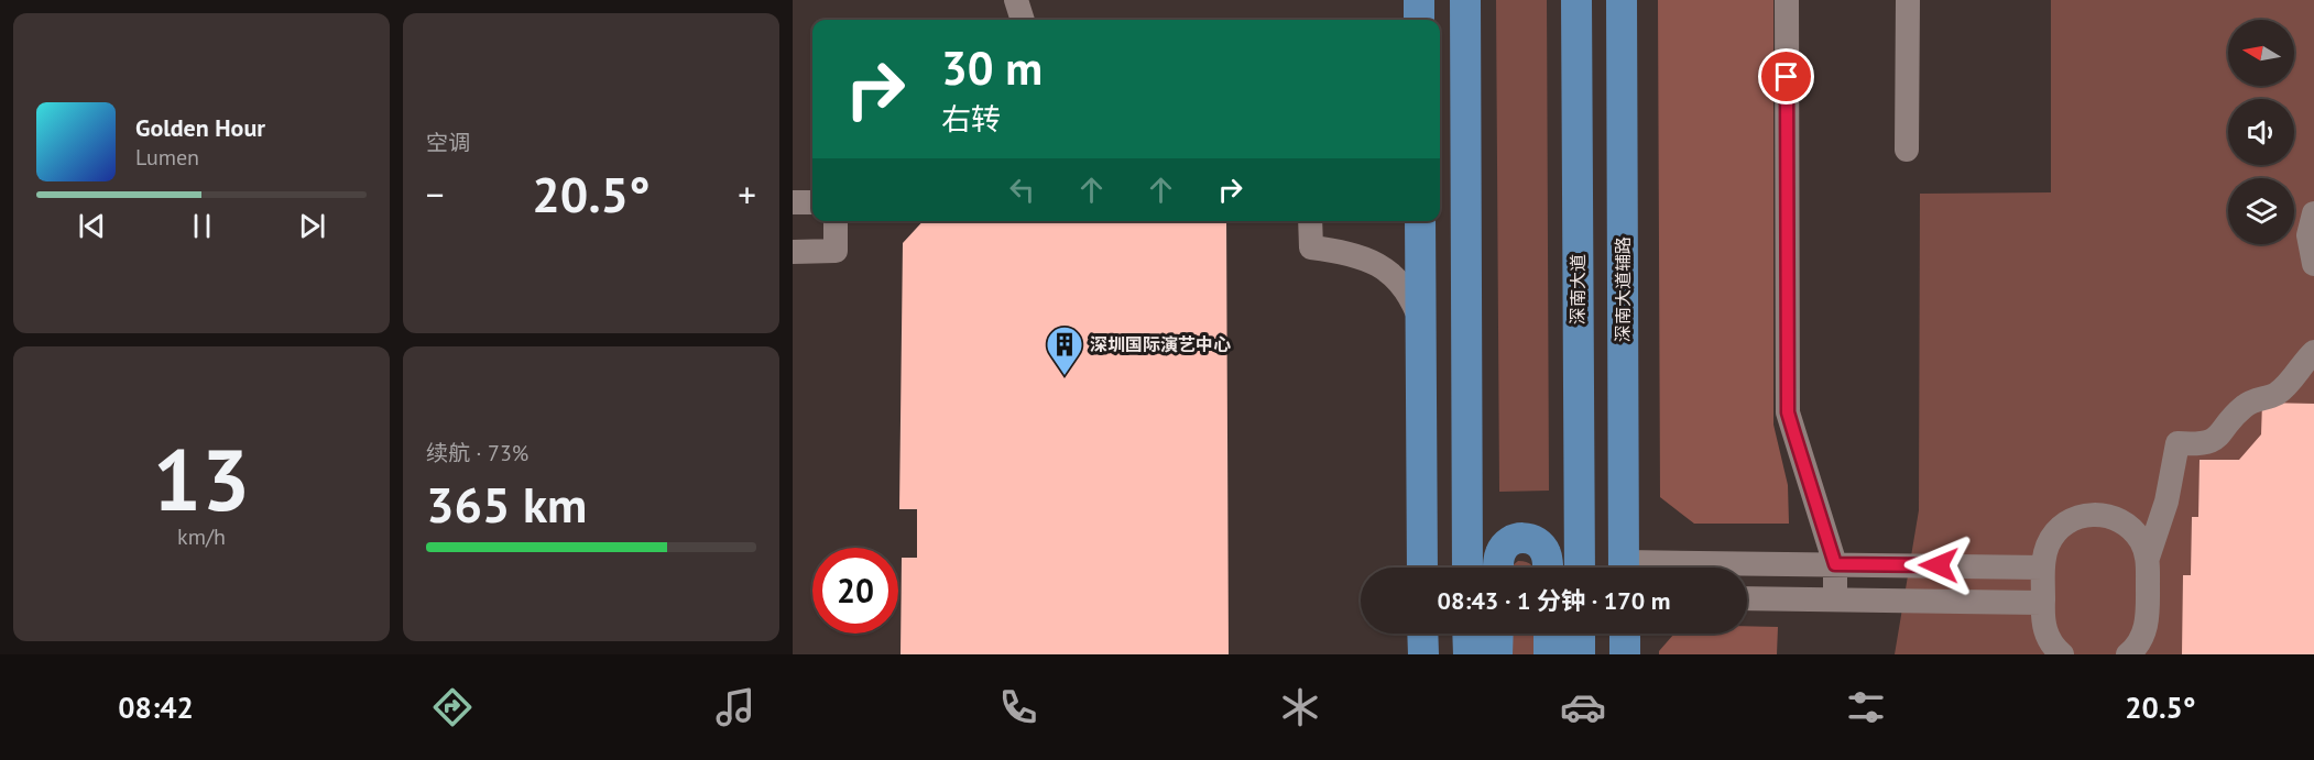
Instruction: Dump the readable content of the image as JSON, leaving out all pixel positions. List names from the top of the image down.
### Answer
{
  "streets": {
    "main road": ["深南大道", "深南大道辅路"]
  },
  "places": {
    "building": ["深圳国际演艺中心"]
  },
  "north": "left",
  "page": {
    "tile": [
      "空调",
      ["13", "km/h"],
      ["续航 · 73%", "365 km"]
    ],
    "turn": ["30 m", "右转"],
    "song": ["Golden Hour", "Lumen"],
    "heat": ["−", "20.5°", "+"],
    "limit": "20",
    "trip": "08:43 · 1 分钟 · 170 m",
    "tabs": ["08:42", "20.5°"]
  }
}
